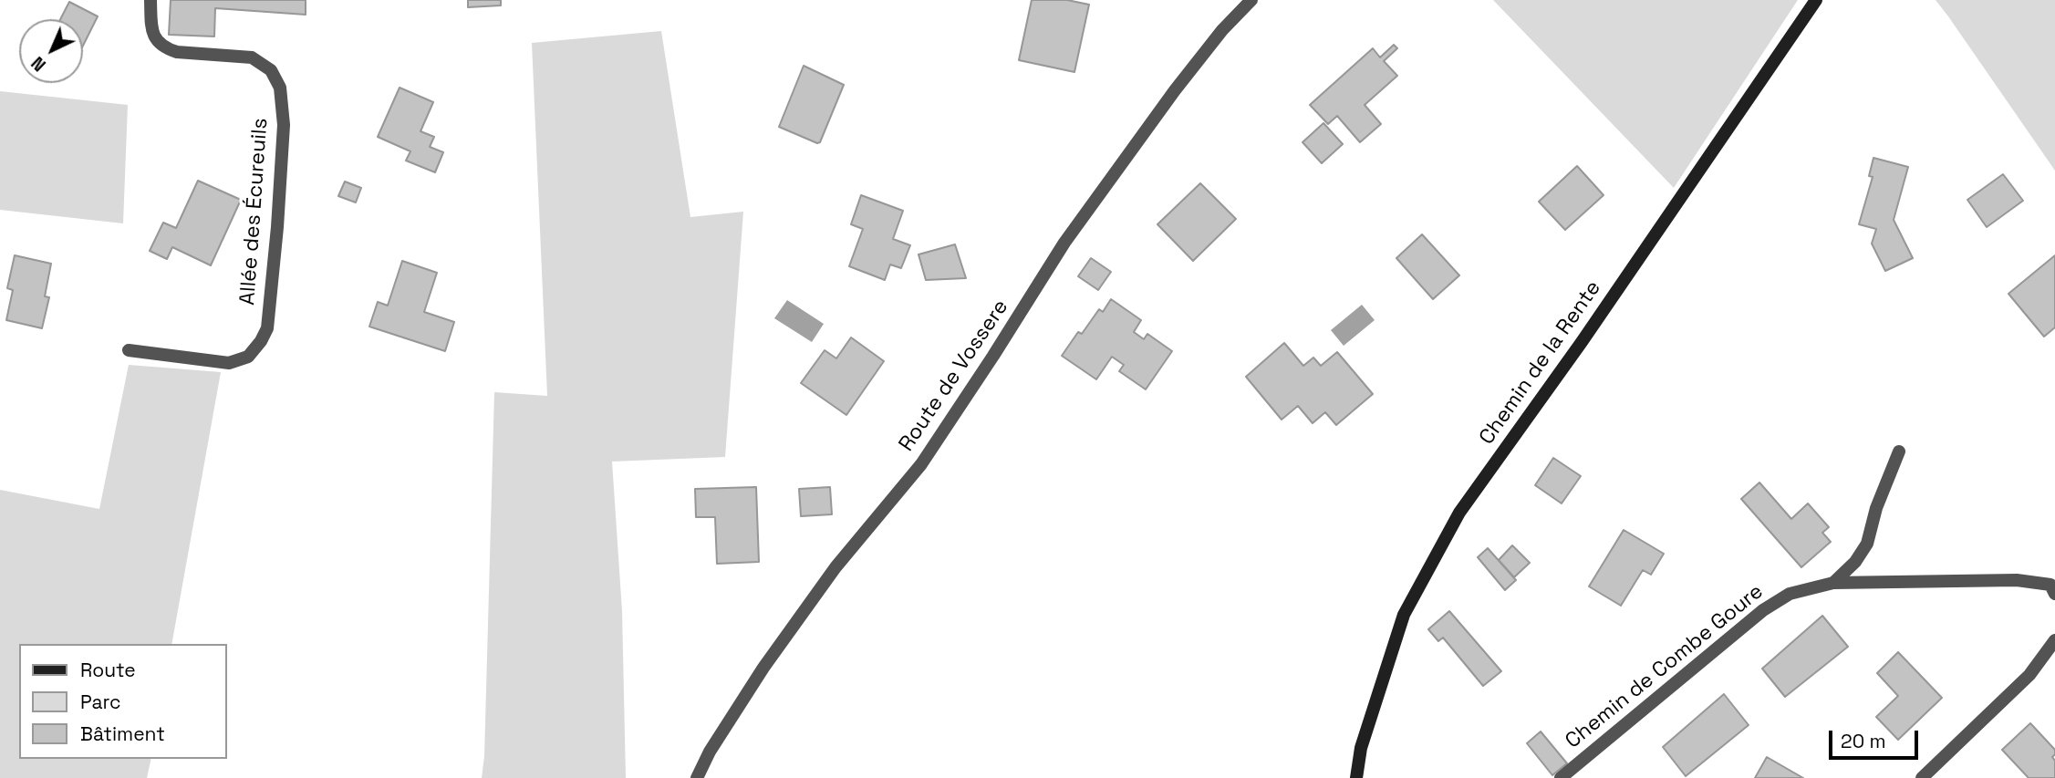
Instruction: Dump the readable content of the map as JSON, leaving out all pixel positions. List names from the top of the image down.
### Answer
{
  "streets": {
    "street": [
      "Allée des Écureuils",
      "Chemin de la Rente",
      "Route de Vossere",
      "Chemin de Combe Goure"
    ]
  },
  "legend": ["Route", "Parc", "Bâtiment"],
  "scale_bar": "20 m",
  "north": "bottom left"
}
